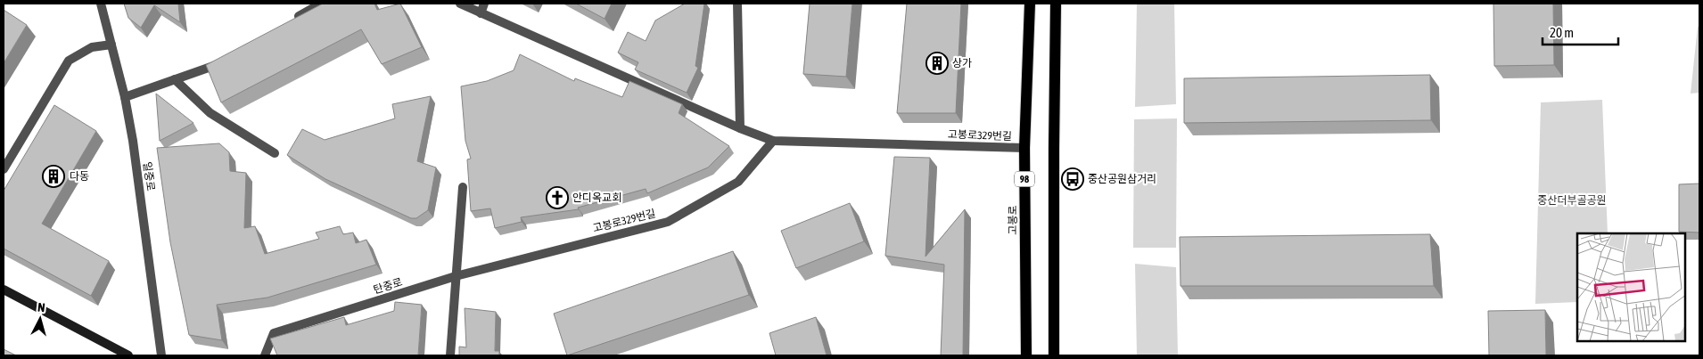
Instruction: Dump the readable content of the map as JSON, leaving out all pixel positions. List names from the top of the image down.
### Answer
{
  "streets": {
    "main road": ["98", "고봉로"],
    "street": ["고봉로329번길", "일중로", "탄중로"]
  },
  "crossings": [
    ["고봉로329번길", "고봉로"],
    ["고봉로329번길", "탄중로"]
  ],
  "parks": ["중산더부골공원"],
  "places": {
    "building": ["상가", "다동"],
    "bus stop": ["중산공원삼거리"],
    "church": ["안디옥교회"]
  },
  "scale_bar": "20 m",
  "north": "top"
}
